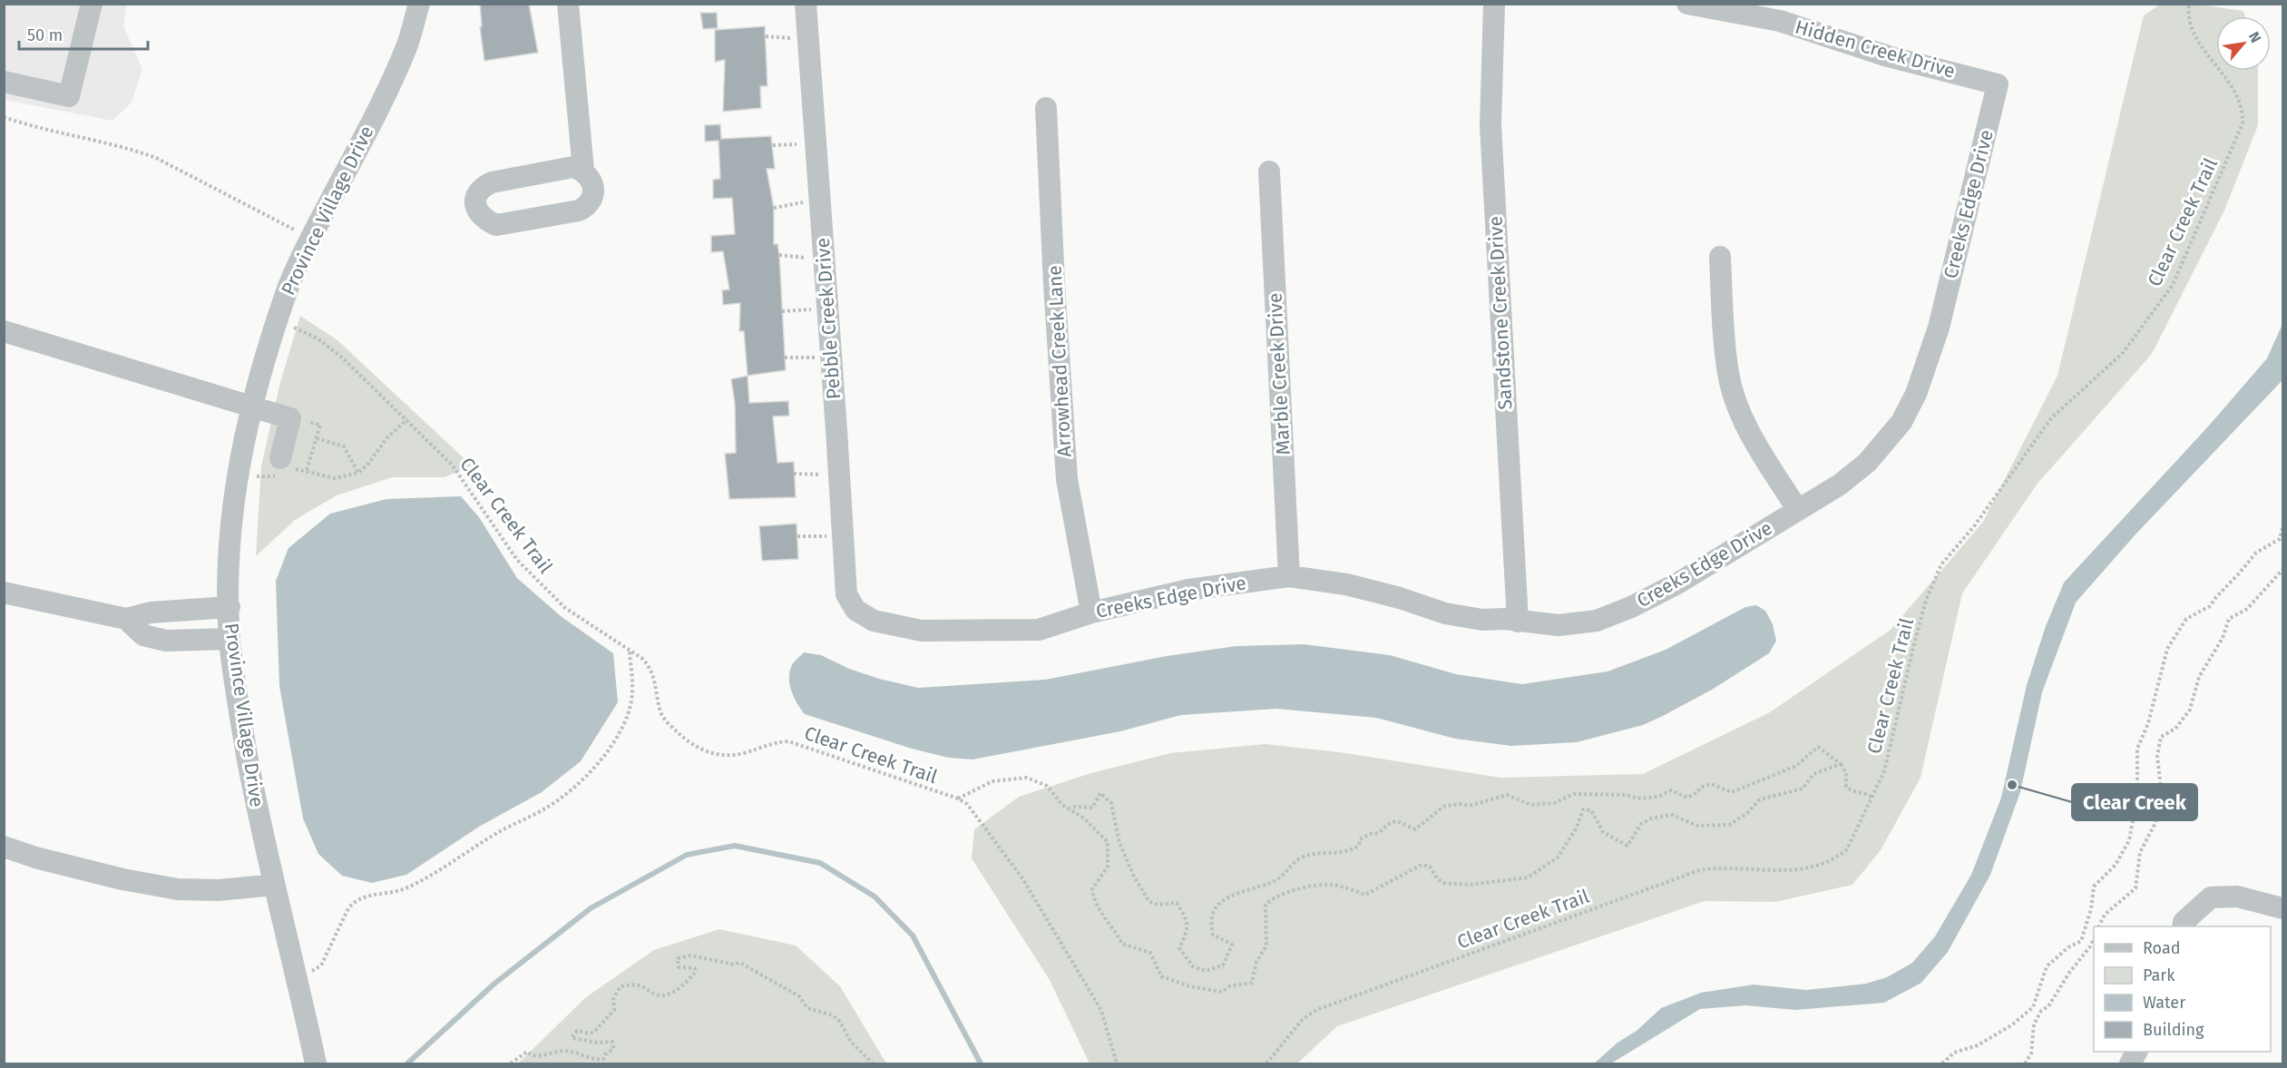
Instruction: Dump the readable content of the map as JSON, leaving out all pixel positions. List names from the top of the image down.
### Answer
{
  "streets": {
    "street": [
      "Hidden Creek Drive",
      "Creeks Edge Drive",
      "Province Village Drive",
      "Sandstone Creek Drive",
      "Pebble Creek Drive",
      "Arrowhead Creek Lane",
      "Marble Creek Drive"
    ],
    "path": ["Clear Creek Trail"]
  },
  "crossings": [
    ["Hidden Creek Drive", "Creeks Edge Drive"],
    ["Creeks Edge Drive", "Sandstone Creek Drive"],
    ["Creeks Edge Drive", "Pebble Creek Drive"],
    ["Creeks Edge Drive", "Arrowhead Creek Lane"],
    ["Creeks Edge Drive", "Marble Creek Drive"],
    ["Province Village Drive", "Clear Creek Trail"]
  ],
  "places": ["Clear Creek"],
  "legend": [
    "Road",
    "Park",
    "Water",
    "Building"
  ],
  "scale_bar": "50 m",
  "north": "top right"
}
